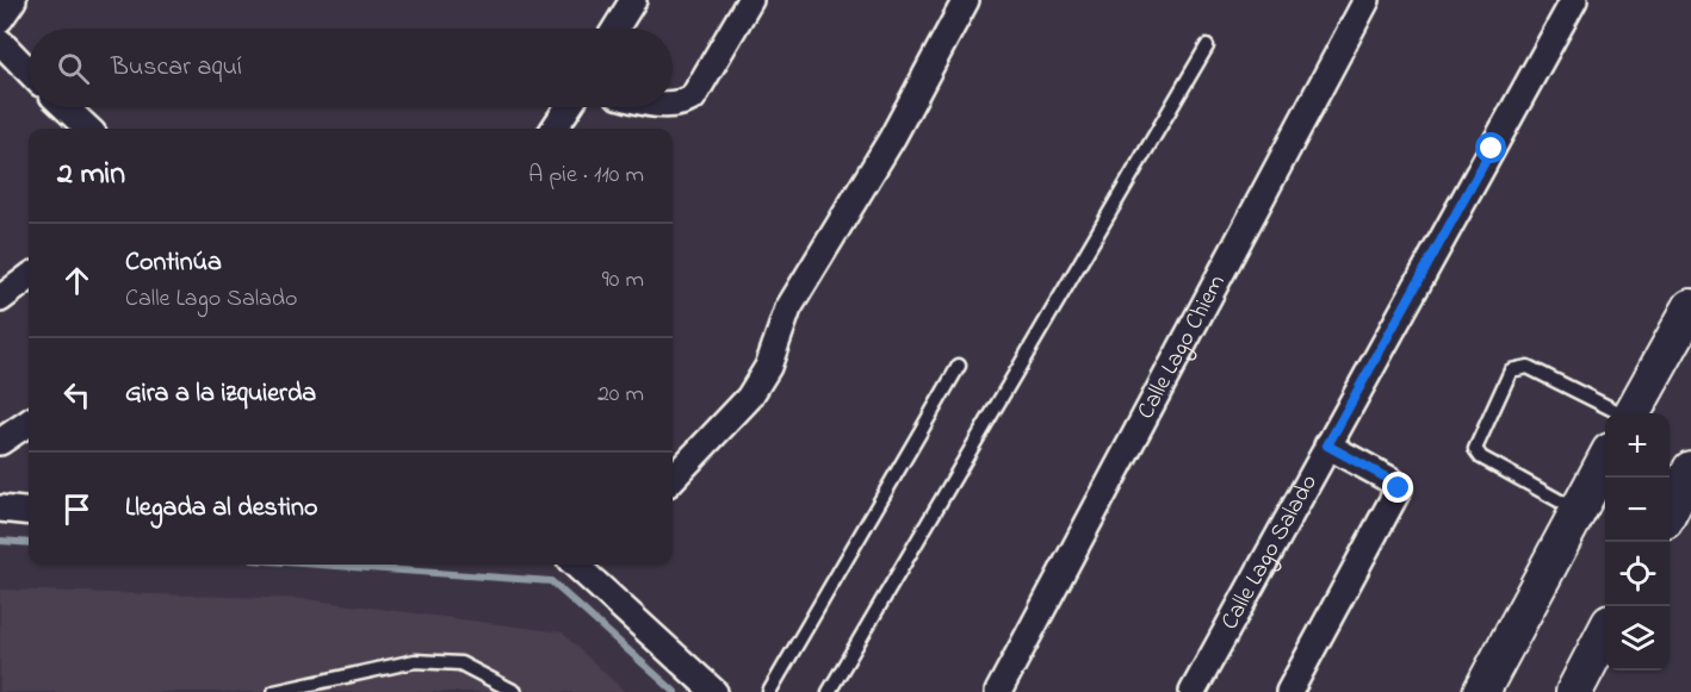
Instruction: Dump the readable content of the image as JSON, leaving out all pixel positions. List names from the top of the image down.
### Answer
{
  "streets": {
    "street": ["Calle Lago Chiem", "Calle Lago Salado"]
  },
  "page": {
    "search": "Buscar aquí",
    "heading": ["2 min", "A pie · 110 m"],
    "list": [
      ["Continúa", "Calle Lago Salado", "90 m"],
      ["Gira a la izquierda", "20 m"],
      "Llegada al destino"
    ],
    "map_buttons": ["+", "−"]
  }
}
